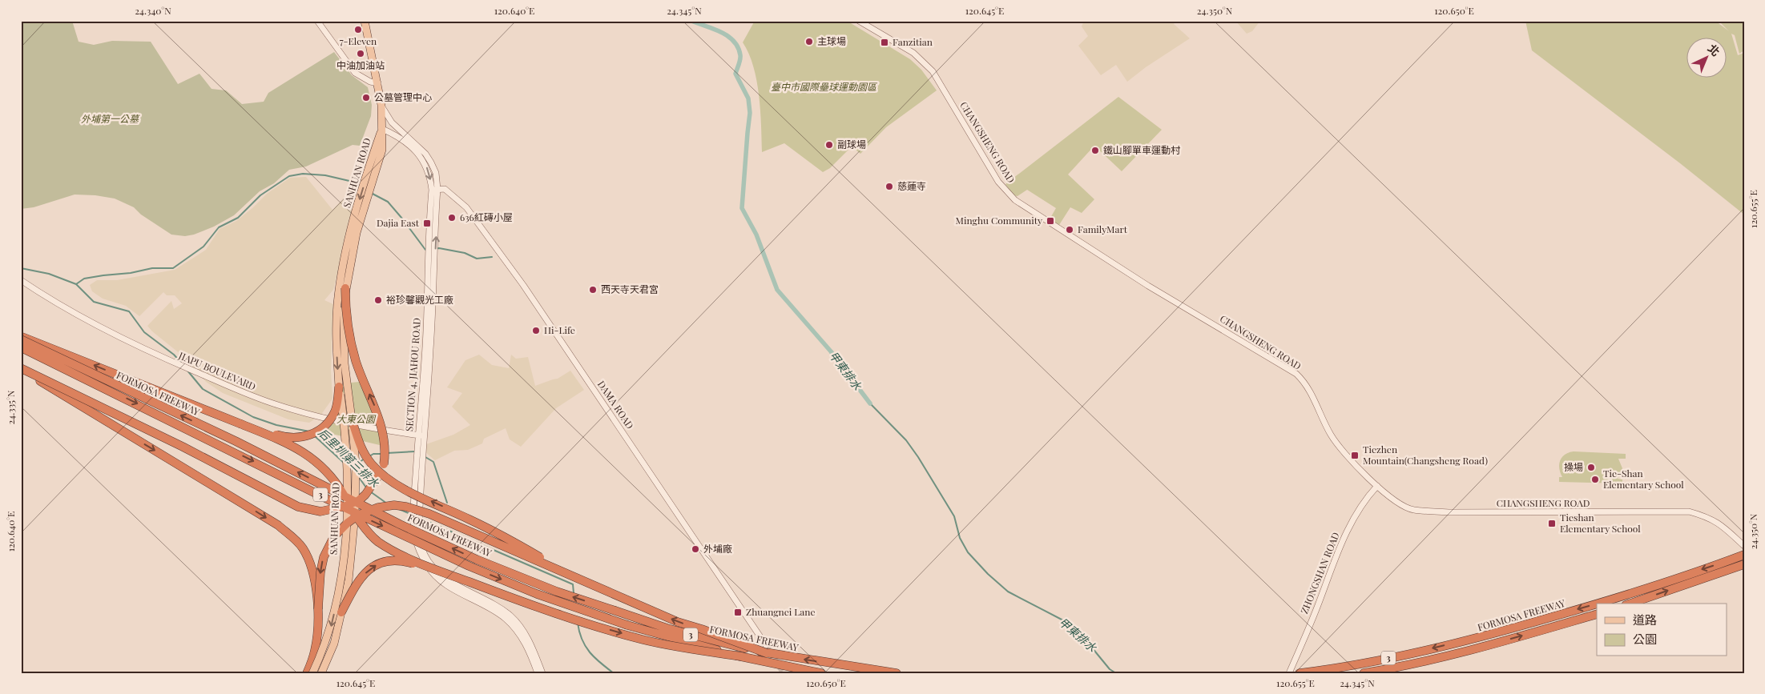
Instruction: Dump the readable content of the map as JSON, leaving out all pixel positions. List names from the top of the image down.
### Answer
{
  "streets": {
    "highway": ["FORMOSA FREEWAY", "3"],
    "main road": ["SANHUAN ROAD"],
    "street": [
      "CHANGSHENG ROAD",
      "JIAPU BOULEVARD",
      "SECTION 4, JIAHOU ROAD",
      "DAMA ROAD",
      "ZHONGSHAN ROAD"
    ]
  },
  "crossings": [
    ["CHANGSHENG ROAD", "ZHONGSHAN ROAD"],
    ["SANHUAN ROAD", "SECTION 4, JIAHOU ROAD"],
    ["JIAPU BOULEVARD", "SECTION 4, JIAHOU ROAD"],
    ["SECTION 4, JIAHOU ROAD", "DAMA ROAD"],
    ["FORMOSA FREEWAY", "DAMA ROAD"]
  ],
  "water": ["甲東排水", "后里圳第三排水"],
  "parks": ["臺中市國際壘球運動園區", "外埔第一公墓", "大東公園"],
  "places": {
    "other": [
      "7-Eleven",
      "主球場",
      "中油加油站",
      "公墓管理中心",
      "副球場",
      "鐵山腳單車運動村",
      "慈蓮寺",
      "636紅磚小屋",
      "FamilyMart",
      "西天寺天君宮",
      "裕珍馨觀光工廠",
      "Hi-Life",
      "操場",
      "Tie-Shan Elementary School",
      "外埔廠"
    ],
    "transit": [
      "Fanzitian",
      "Minghu Community",
      "Dajia East",
      "Tiezhen Mountain(Changsheng Road)",
      "Tieshan Elementary School",
      "Zhuangnei Lane"
    ]
  },
  "legend": ["道路", "公園"],
  "north": "top right",
  "coordinates": [
    "24.340°N",
    "120.640°E",
    "24.345°N",
    "120.645°E",
    "24.350°N",
    "120.650°E",
    "120.655°E",
    "24.335°N"
  ]
}
